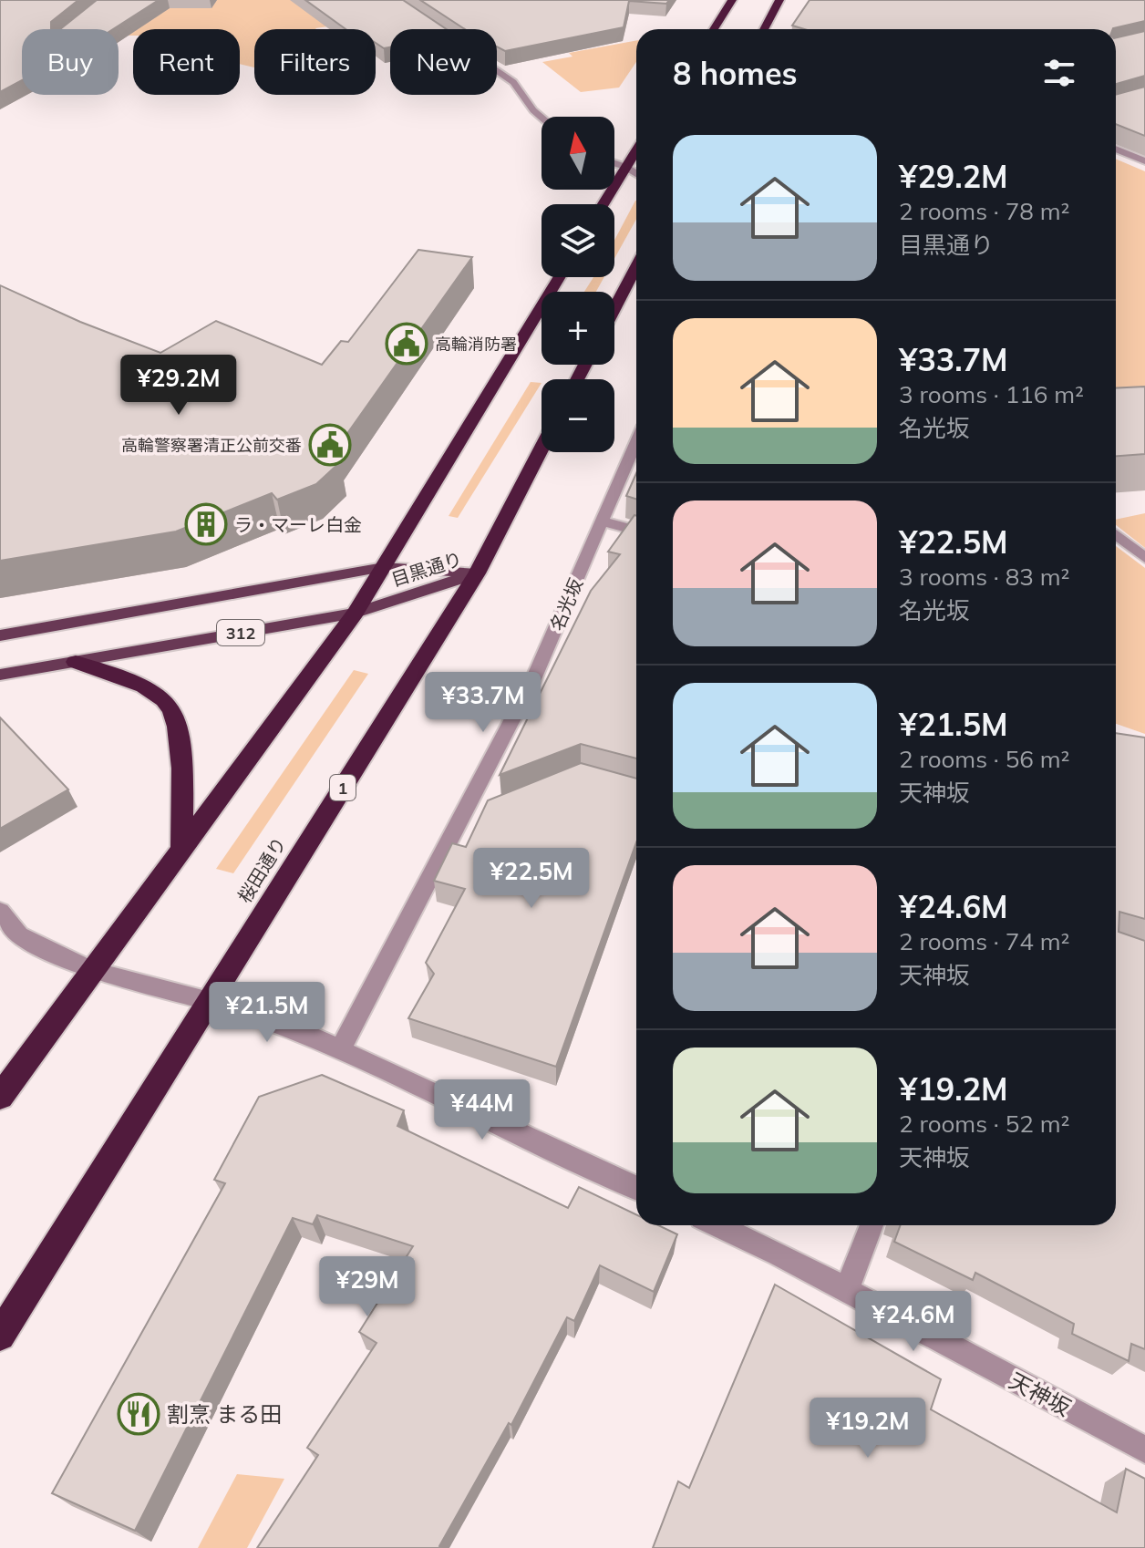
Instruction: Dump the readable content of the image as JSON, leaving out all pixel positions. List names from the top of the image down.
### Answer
{
  "streets": {
    "highway": ["1", "桜田通り"],
    "main road": ["目黒通り", "312"],
    "street": ["名光坂", "天神坂"]
  },
  "crossings": [
    ["目黒通り", "桜田通り"]
  ],
  "places": {
    "public building": ["高輪消防署", "高輪警察署清正公前交番"],
    "building": ["ラ・マーレ白金"],
    "restaurant": ["割烹 まる田"]
  },
  "north": "top",
  "page": {
    "chip": [
      "Buy",
      "Rent",
      "Filters",
      "New"
    ],
    "heading": "8 homes",
    "map_buttons": ["+", "−"],
    "list": [
      {
        "name": "¥29.2M",
        "note": "2 rooms · 78 m² · 目黒通り"
      },
      {
        "name": "¥33.7M",
        "note": "3 rooms · 116 m² · 名光坂"
      },
      {
        "name": "¥22.5M",
        "note": "3 rooms · 83 m² · 名光坂"
      },
      {
        "name": "¥21.5M",
        "note": "2 rooms · 56 m² · 天神坂"
      },
      {
        "name": "¥24.6M",
        "note": "2 rooms · 74 m² · 天神坂"
      },
      {
        "name": "¥19.2M",
        "note": "2 rooms · 52 m² · 天神坂"
      }
    ],
    "price": [
      "¥29.2M",
      "¥33.7M",
      "¥22.5M",
      "¥21.5M",
      "¥44M",
      "¥29M",
      "¥24.6M",
      "¥19.2M"
    ]
  }
}
